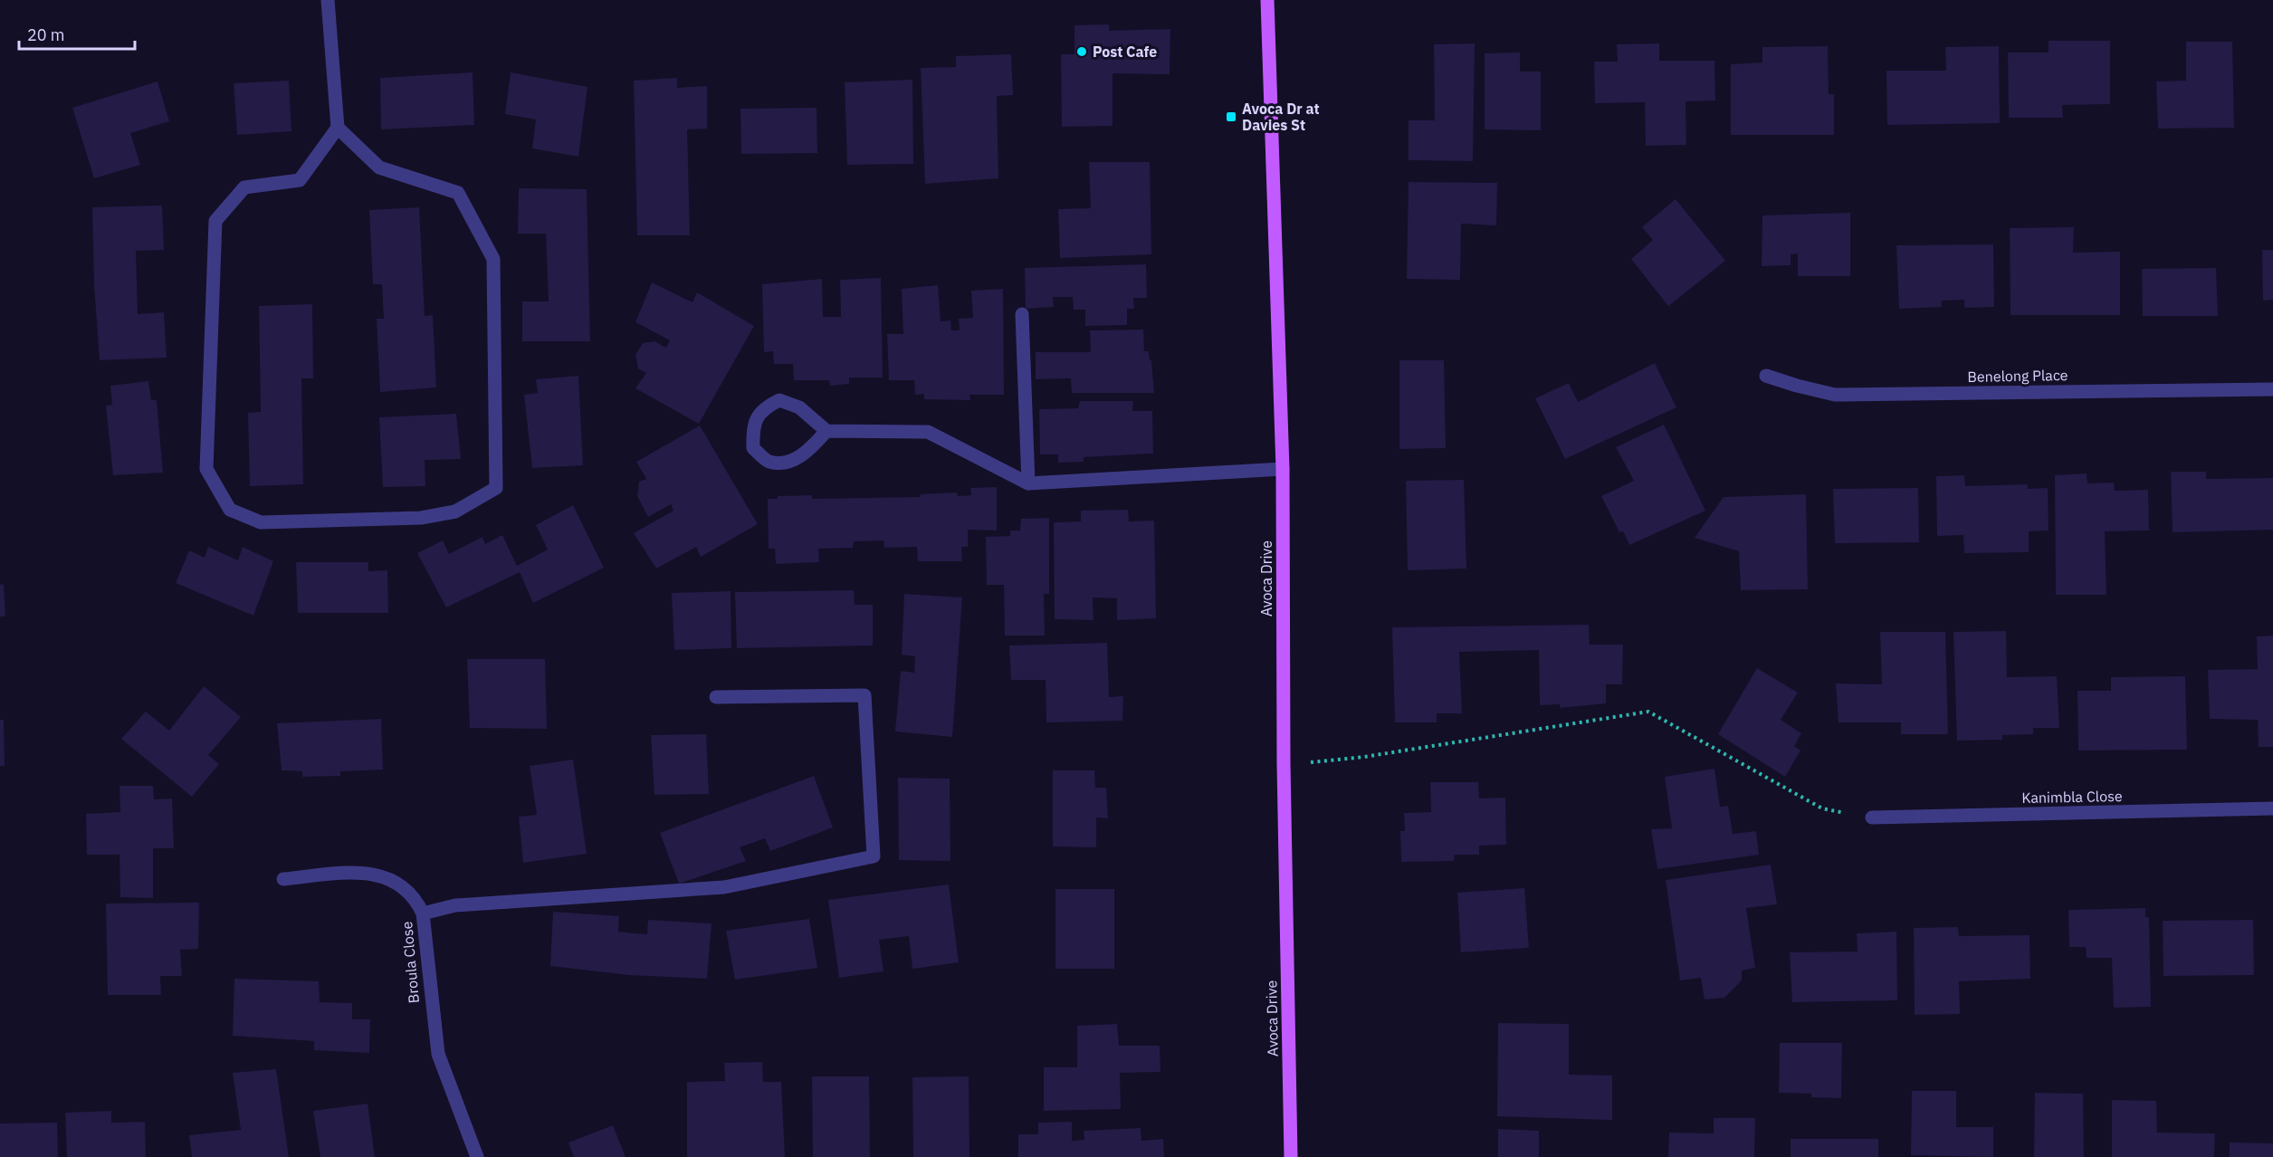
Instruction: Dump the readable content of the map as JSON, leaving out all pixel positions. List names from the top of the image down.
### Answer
{
  "streets": {
    "main road": ["Avoca Drive"],
    "street": ["Benelong Place", "Kanimbla Close", "Broula Close"]
  },
  "places": {
    "other": ["Post Cafe"],
    "transit": ["Avoca Dr at Davies St"]
  },
  "scale_bar": "20 m"
}
